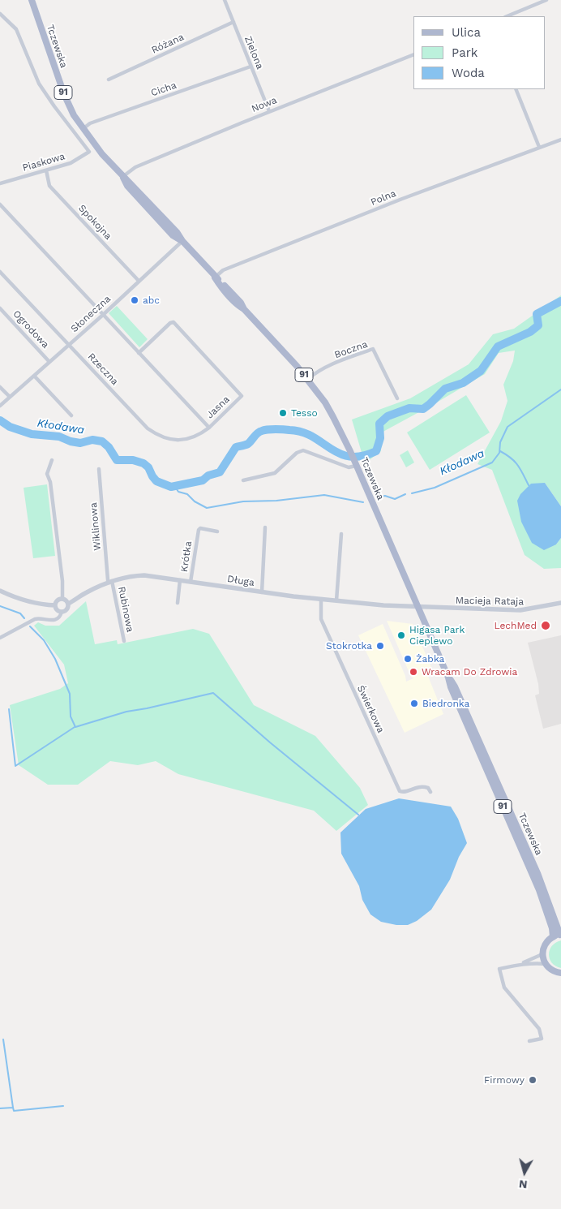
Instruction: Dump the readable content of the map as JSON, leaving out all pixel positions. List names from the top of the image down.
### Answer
{
  "streets": {
    "main road": ["Tczewska", "91"],
    "street": [
      "Różana",
      "Zielona",
      "Cicha",
      "Nowa",
      "Piaskowa",
      "Polna",
      "Spokojna",
      "Słoneczna",
      "Ogrodowa",
      "Boczna",
      "Rzeczna",
      "Jasna",
      "Wiklinowa",
      "Krótka",
      "Długa",
      "Macieja Rataja",
      "Rubinowa",
      "Świerkowa"
    ]
  },
  "crossings": [
    ["Różana", "Zielona"],
    ["Tczewska", "Cicha"],
    ["Tczewska", "Nowa"],
    ["Tczewska", "Polna"],
    ["Tczewska", "Słoneczna"],
    ["Tczewska", "Boczna"],
    ["Tczewska", "Długa"],
    ["Tczewska", "Macieja Rataja"],
    ["Zielona", "Cicha"],
    ["Zielona", "Nowa"],
    ["Piaskowa", "Spokojna"],
    ["Spokojna", "Słoneczna"],
    ["Słoneczna", "Ogrodowa"],
    ["Słoneczna", "Rzeczna"],
    ["Słoneczna", "Jasna"],
    ["Rzeczna", "Jasna"],
    ["Wiklinowa", "Długa"],
    ["Wiklinowa", "Rubinowa"],
    ["Krótka", "Długa"],
    ["Długa", "Macieja Rataja"],
    ["Długa", "Rubinowa"],
    ["Długa", "Świerkowa"]
  ],
  "water": ["Kłodawa"],
  "places": [
    "abc",
    "Tesso",
    "LechMed",
    "Higasa Park Cieplewo",
    "Stokrotka",
    "Żabka",
    "Wracam Do Zdrowia",
    "Biedronka",
    "Firmowy"
  ],
  "legend": ["Ulica", "Park", "Woda"],
  "north": "bottom"
}
